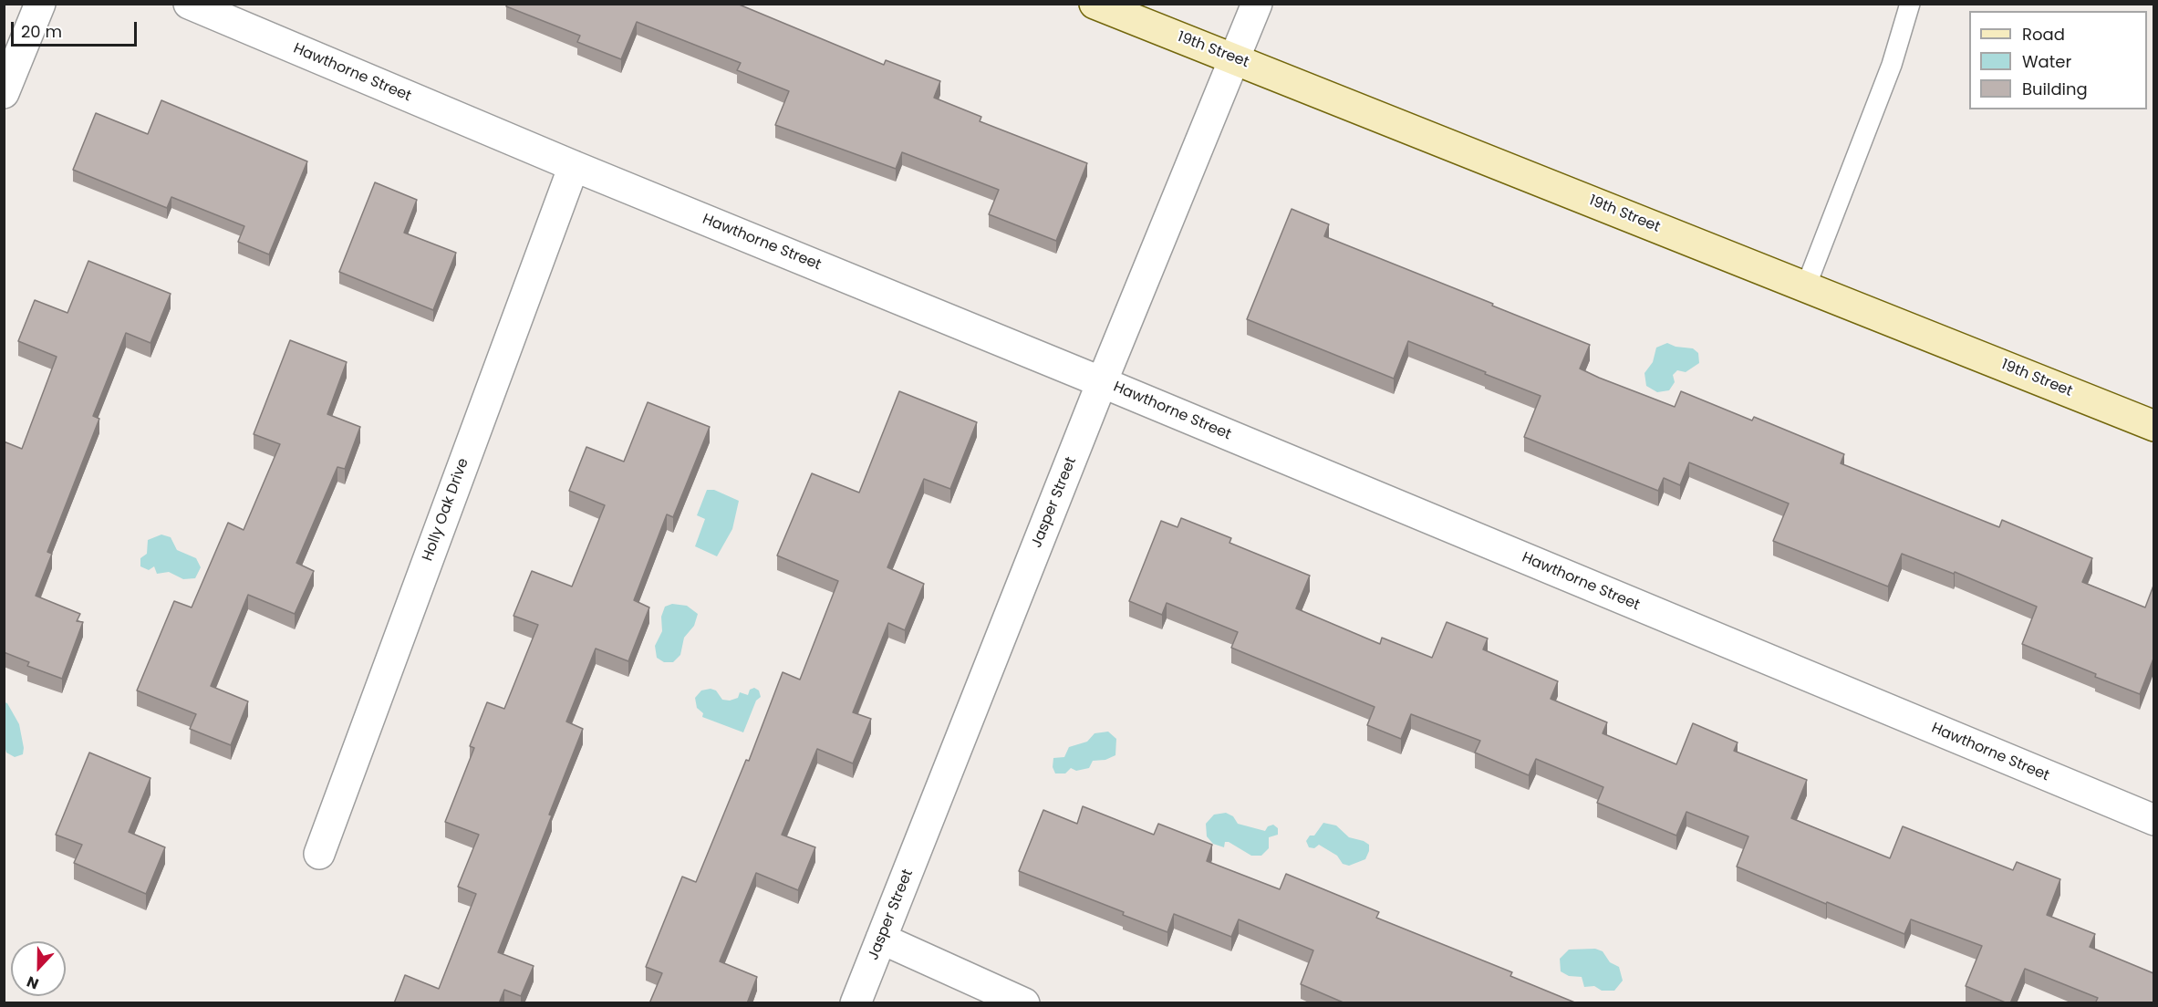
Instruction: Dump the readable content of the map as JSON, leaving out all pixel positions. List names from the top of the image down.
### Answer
{
  "streets": {
    "main road": ["19th Street"],
    "street": ["Hawthorne Street", "Jasper Street", "Holly Oak Drive"]
  },
  "crossings": [
    ["19th Street", "Jasper Street"],
    ["Hawthorne Street", "Jasper Street"],
    ["Hawthorne Street", "Holly Oak Drive"]
  ],
  "legend": ["Road", "Water", "Building"],
  "scale_bar": "20 m",
  "north": "bottom"
}
